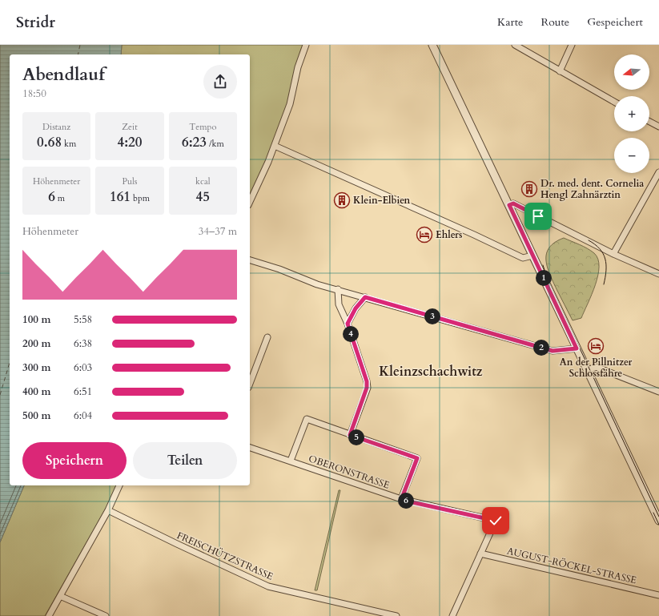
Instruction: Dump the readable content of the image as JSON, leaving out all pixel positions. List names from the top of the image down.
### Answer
{
  "streets": {
    "street": ["OBERONSTRASSE", "FREISCHÜTZSTRASSE", "AUGUST-RÖCKEL-STRASSE"]
  },
  "crossings": [
    ["OBERONSTRASSE", "AUGUST-RÖCKEL-STRASSE"]
  ],
  "districts": ["Kleinzschachwitz"],
  "places": {
    "building": ["Dr. med. dent. Cornelia Hengl Zahnärztin", "Klein-Elbien"],
    "hotel": ["Ehlers", "An der Pillnitzer Schlossfähre"]
  },
  "north": "left",
  "page": {
    "header": "Stridr",
    "nav": ["Karte", "Route", "Gespeichert"],
    "map_buttons": ["+", "−"],
    "heading": ["Abendlauf", "18:50"],
    "stats": [
      ["Distanz", "0.68 km"],
      ["Zeit", "4:20"],
      ["Tempo", "6:23 /km"],
      ["Höhenmeter", "6 m"],
      ["Puls", "161 bpm"],
      ["kcal", "45"]
    ],
    "chart": ["Höhenmeter", "34–37 m"],
    "pins": [
      "1",
      "3",
      "4",
      "2",
      "5",
      "6"
    ],
    "list": [
      {
        "name": "100 m",
        "note": "5:58"
      },
      {
        "name": "200 m",
        "note": "6:38"
      },
      {
        "name": "300 m",
        "note": "6:03"
      },
      {
        "name": "400 m",
        "note": "6:51"
      },
      {
        "name": "500 m",
        "note": "6:04"
      }
    ],
    "buttons": ["Speichern", "Teilen"]
  }
}
